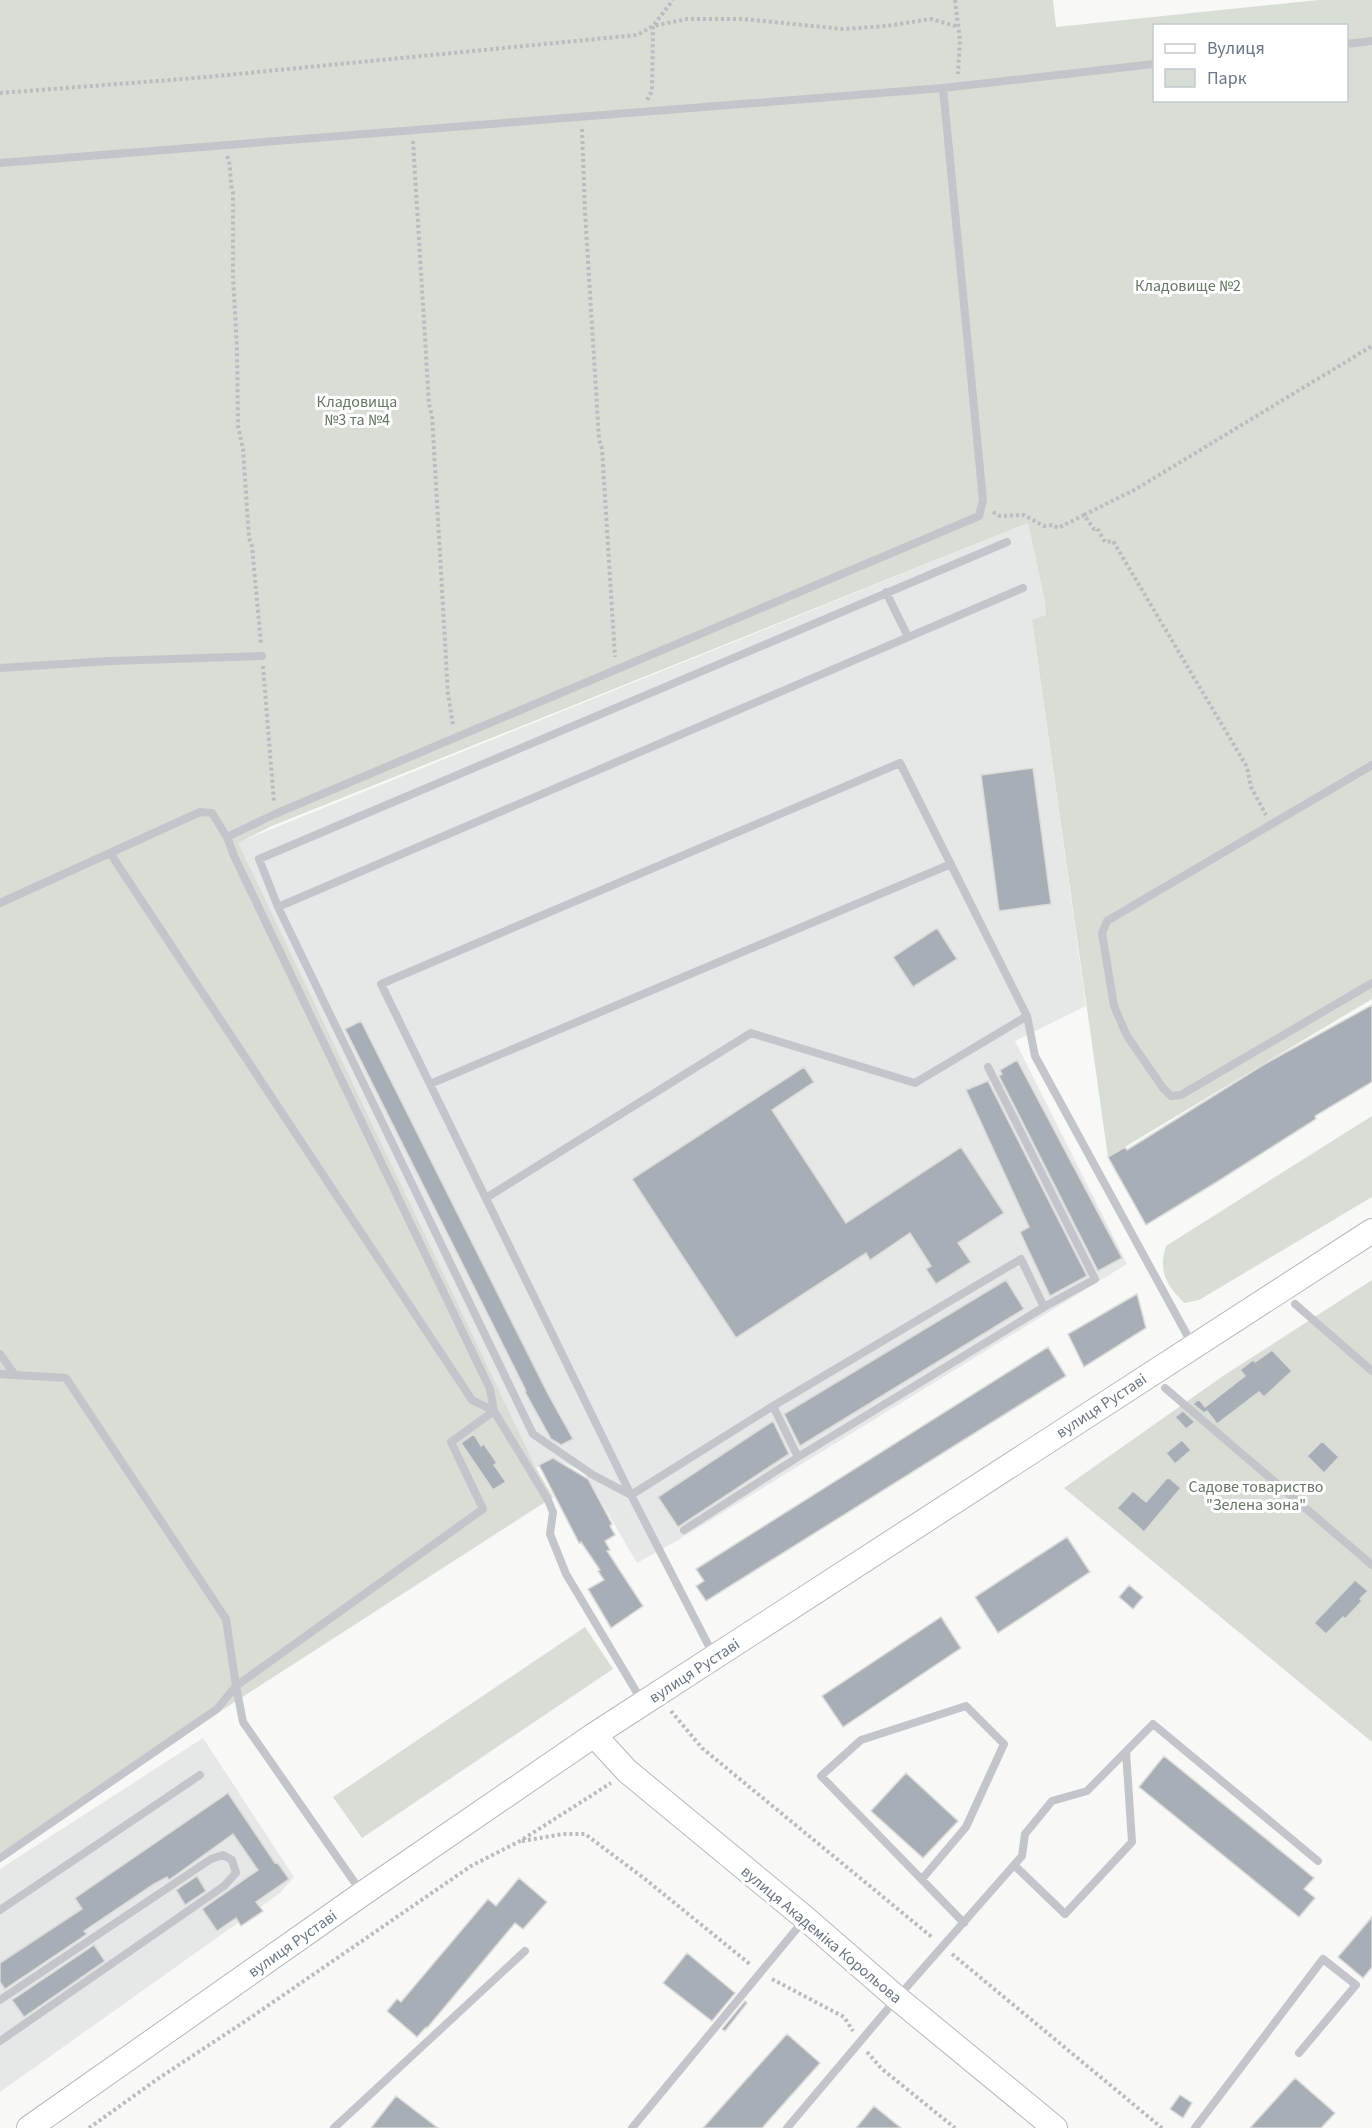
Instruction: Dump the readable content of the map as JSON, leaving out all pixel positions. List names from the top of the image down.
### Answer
{
  "streets": {
    "main road": ["вулиця Руставі", "вулиця Академіка Корольова"]
  },
  "crossings": [
    ["вулиця Руставі", "вулиця Академіка Корольова"]
  ],
  "parks": ["Кладовище №2", "Кладовища №3 та №4", "Садове товариство \"Зелена зона\""],
  "legend": ["Вулиця", "Парк"]
}
